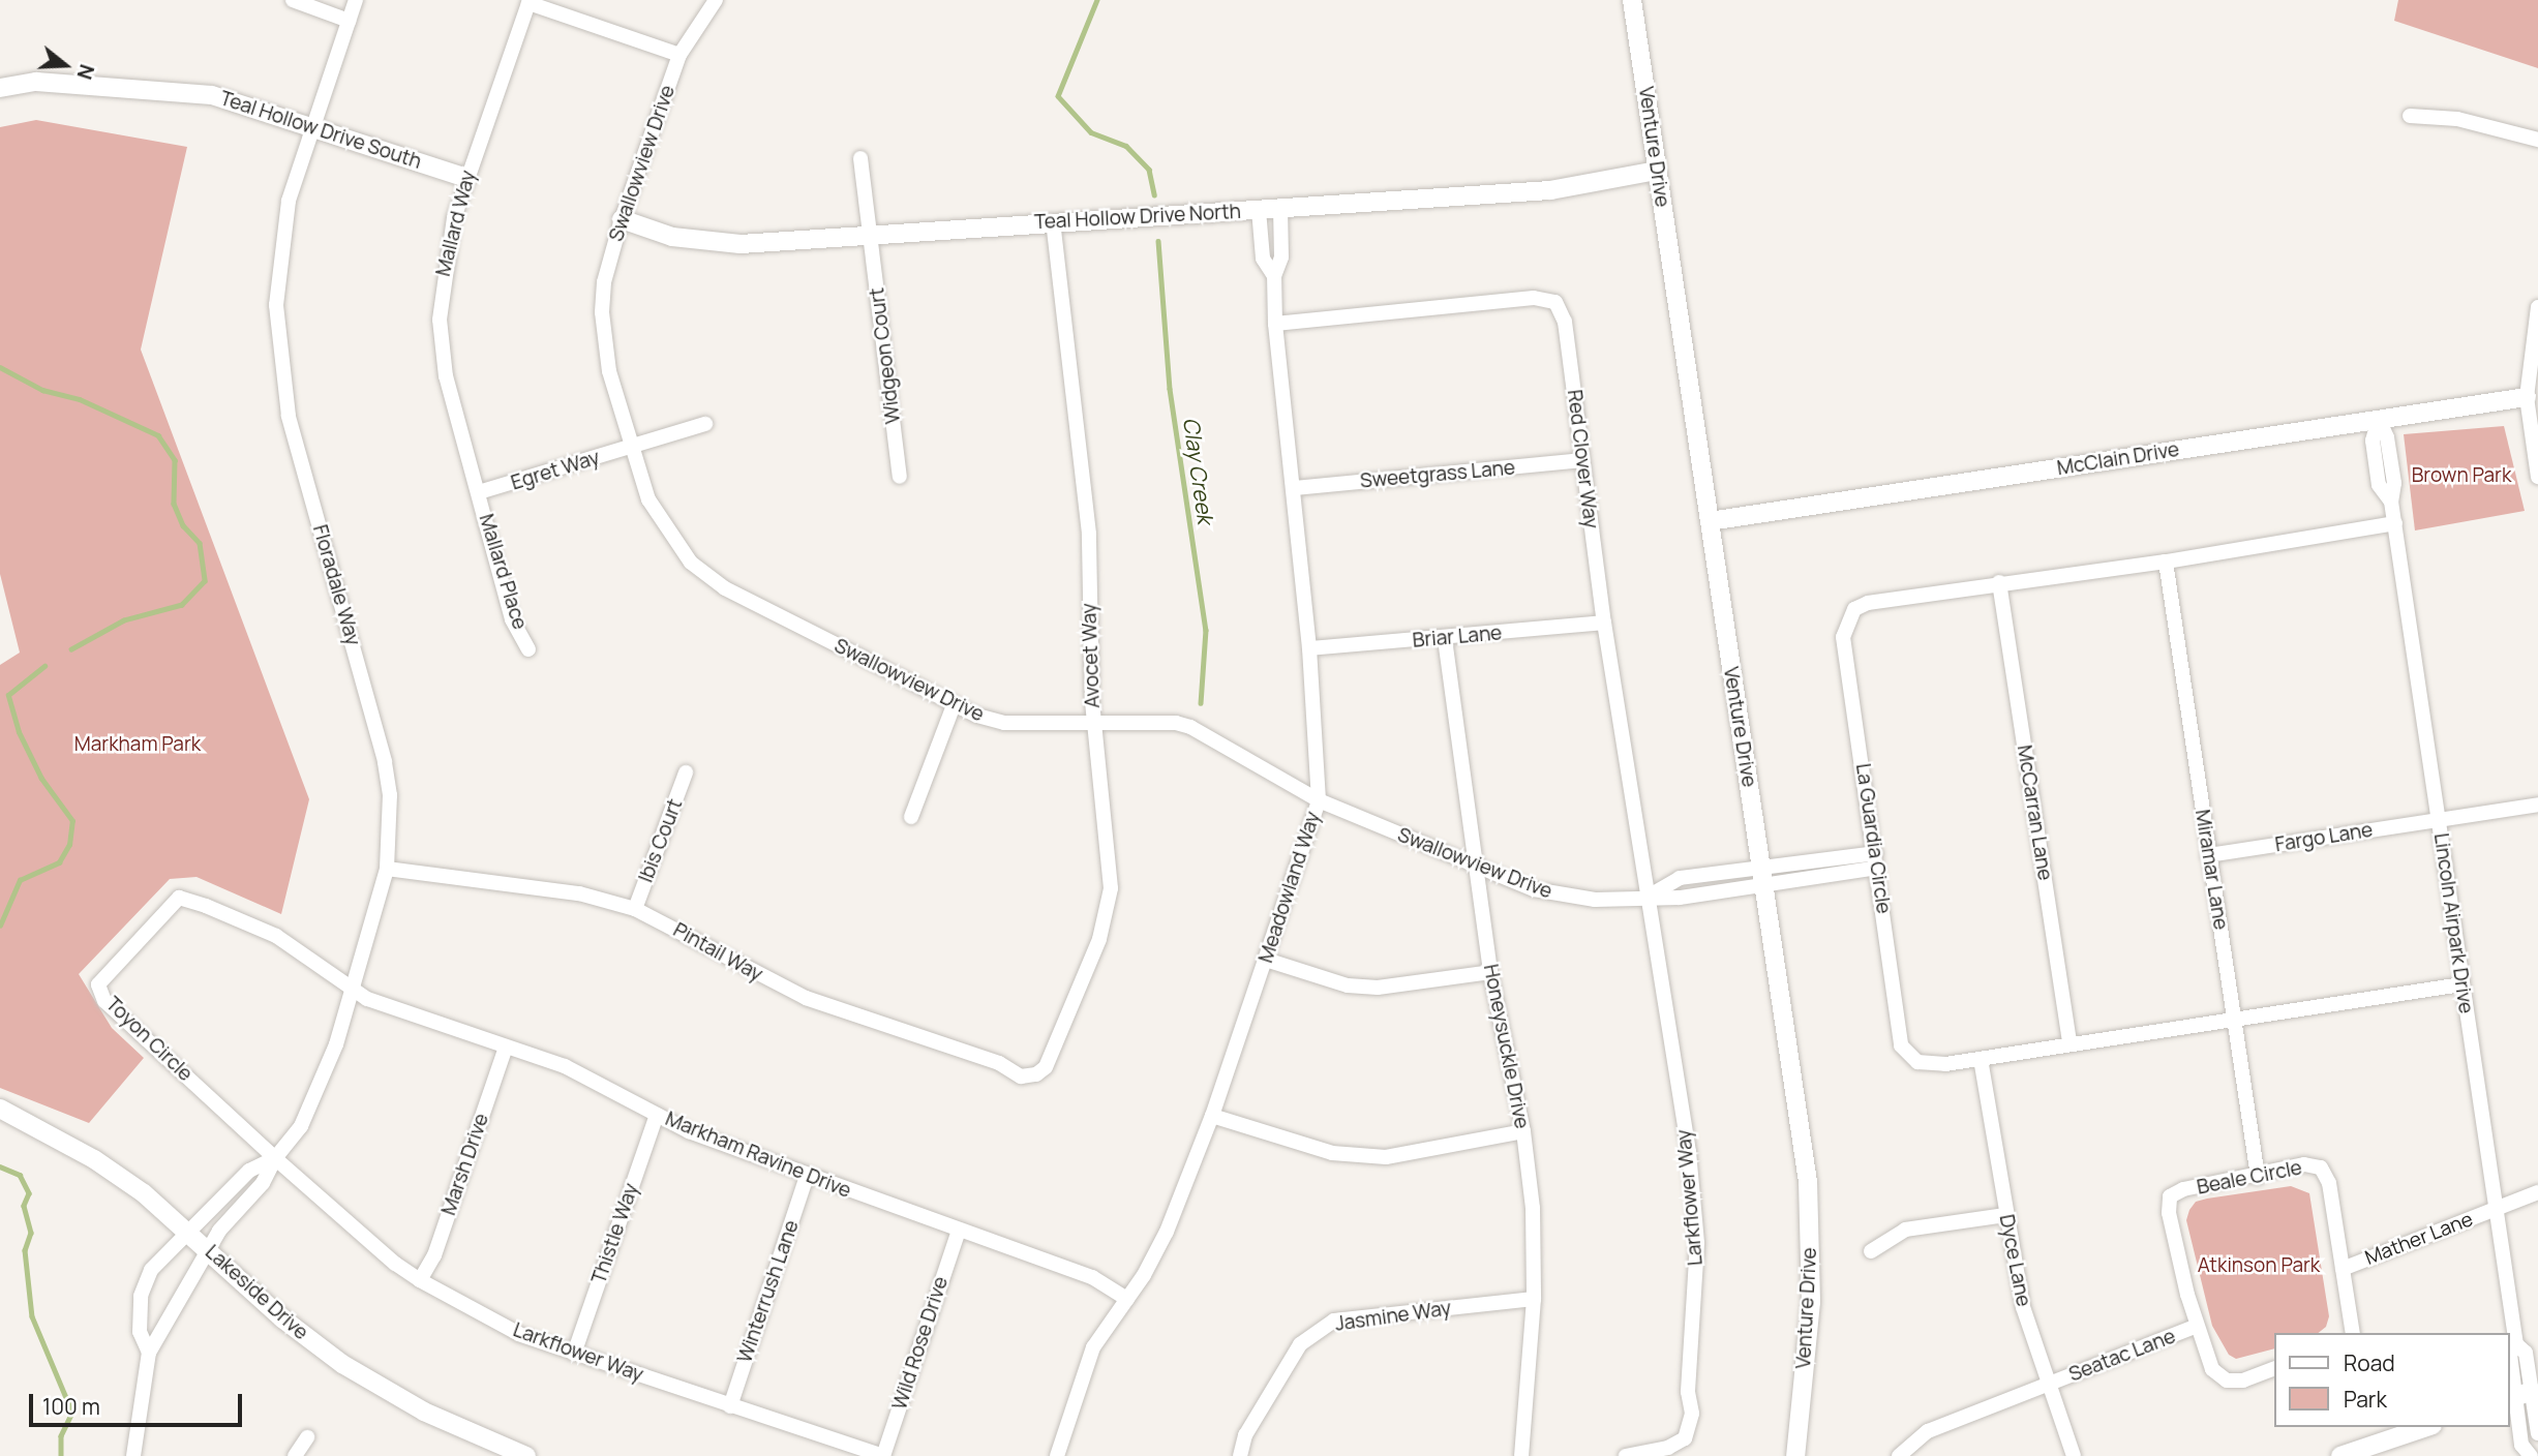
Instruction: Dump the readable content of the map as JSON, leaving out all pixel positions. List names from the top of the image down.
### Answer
{
  "streets": {
    "street": [
      "Teal Hollow Drive South",
      "Venture Drive",
      "Swallowview Drive",
      "Teal Hollow Drive North",
      "Mallard Way",
      "Widgeon Court",
      "Red Clover Way",
      "McClain Drive",
      "Egret Way",
      "Sweetgrass Lane",
      "Mallard Place",
      "Floradale Way",
      "Briar Lane",
      "Avocet Way",
      "McCarran Lane",
      "Fargo Lane",
      "La Guardia Circle",
      "Ibis Court",
      "Miramar Lane",
      "Meadowland Way",
      "Lincoln Airpark Drive",
      "Pintail Way",
      "Toyon Circle",
      "Honeysuckle Drive",
      "Markham Ravine Drive",
      "Marsh Drive",
      "Beale Circle",
      "Larkflower Way",
      "Thistle Way",
      "Mather Lane",
      "Dyce Lane",
      "Winterrush Lane",
      "Lakeside Drive",
      "Jasmine Way",
      "Wild Rose Drive",
      "Seatac Lane"
    ]
  },
  "crossings": [
    ["Teal Hollow Drive South", "Mallard Way"],
    ["Teal Hollow Drive South", "Floradale Way"],
    ["Venture Drive", "Swallowview Drive"],
    ["Venture Drive", "Teal Hollow Drive North"],
    ["Venture Drive", "McClain Drive"],
    ["Swallowview Drive", "Teal Hollow Drive North"],
    ["Swallowview Drive", "Red Clover Way"],
    ["Swallowview Drive", "Egret Way"],
    ["Swallowview Drive", "Avocet Way"],
    ["Swallowview Drive", "La Guardia Circle"],
    ["Swallowview Drive", "Meadowland Way"],
    ["Swallowview Drive", "Honeysuckle Drive"],
    ["Swallowview Drive", "Larkflower Way"],
    ["Teal Hollow Drive North", "Widgeon Court"],
    ["Teal Hollow Drive North", "Avocet Way"],
    ["Teal Hollow Drive North", "Meadowland Way"],
    ["Mallard Way", "Egret Way"],
    ["Mallard Way", "Mallard Place"],
    ["Red Clover Way", "Sweetgrass Lane"],
    ["Red Clover Way", "Briar Lane"],
    ["Red Clover Way", "Meadowland Way"],
    ["Red Clover Way", "Larkflower Way"],
    ["McClain Drive", "Lincoln Airpark Drive"],
    ["Egret Way", "Mallard Place"],
    ["Sweetgrass Lane", "Meadowland Way"],
    ["Floradale Way", "Pintail Way"],
    ["Floradale Way", "Toyon Circle"],
    ["Floradale Way", "Markham Ravine Drive"],
    ["Floradale Way", "Larkflower Way"],
    ["Floradale Way", "Lakeside Drive"],
    ["Briar Lane", "Meadowland Way"],
    ["Briar Lane", "Honeysuckle Drive"],
    ["Avocet Way", "Pintail Way"],
    ["McCarran Lane", "La Guardia Circle"],
    ["Fargo Lane", "Miramar Lane"],
    ["Fargo Lane", "Lincoln Airpark Drive"],
    ["La Guardia Circle", "Miramar Lane"],
    ["La Guardia Circle", "Lincoln Airpark Drive"],
    ["La Guardia Circle", "Dyce Lane"],
    ["Ibis Court", "Pintail Way"],
    ["Miramar Lane", "Beale Circle"],
    ["Meadowland Way", "Markham Ravine Drive"],
    ["Lincoln Airpark Drive", "Mather Lane"],
    ["Toyon Circle", "Markham Ravine Drive"],
    ["Toyon Circle", "Larkflower Way"],
    ["Honeysuckle Drive", "Jasmine Way"],
    ["Markham Ravine Drive", "Marsh Drive"],
    ["Markham Ravine Drive", "Thistle Way"],
    ["Markham Ravine Drive", "Winterrush Lane"],
    ["Markham Ravine Drive", "Wild Rose Drive"],
    ["Marsh Drive", "Larkflower Way"],
    ["Beale Circle", "Mather Lane"],
    ["Beale Circle", "Seatac Lane"],
    ["Larkflower Way", "Thistle Way"],
    ["Larkflower Way", "Winterrush Lane"],
    ["Larkflower Way", "Wild Rose Drive"],
    ["Dyce Lane", "Seatac Lane"]
  ],
  "water": ["Clay Creek"],
  "parks": ["Brown Park", "Markham Park", "Atkinson Park"],
  "legend": ["Road", "Park"],
  "scale_bar": "100 m",
  "north": "right"
}
